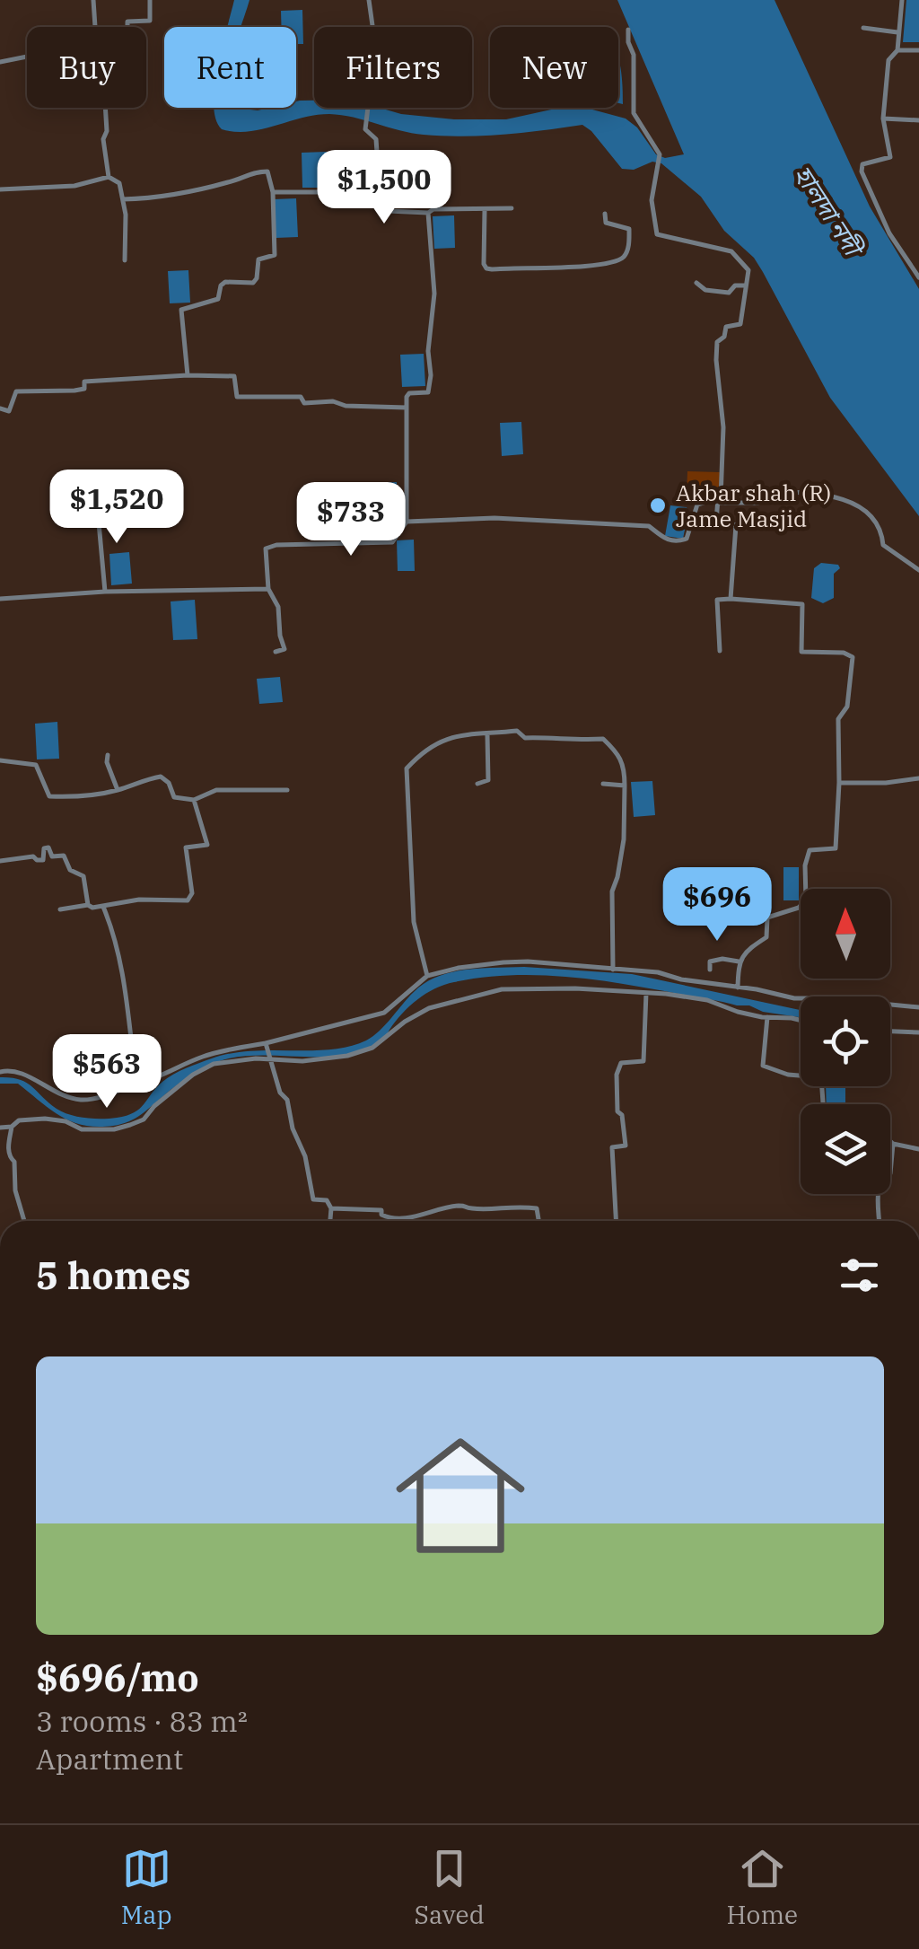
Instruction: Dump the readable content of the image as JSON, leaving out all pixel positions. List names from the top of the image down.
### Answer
{
  "water": ["হালদা নদী"],
  "places": ["Akbar shah (R) Jame Masjid"],
  "north": "top",
  "page": {
    "chip": [
      "Buy",
      "Rent",
      "Filters",
      "New"
    ],
    "price": [
      "$1,500",
      "$1,520",
      "$733",
      "$696",
      "$563"
    ],
    "heading": "5 homes",
    "list": [
      {
        "name": "$696/mo",
        "note": "3 rooms · 83 m² · Apartment"
      }
    ],
    "tabs": ["Map", "Saved", "Home"]
  }
}
